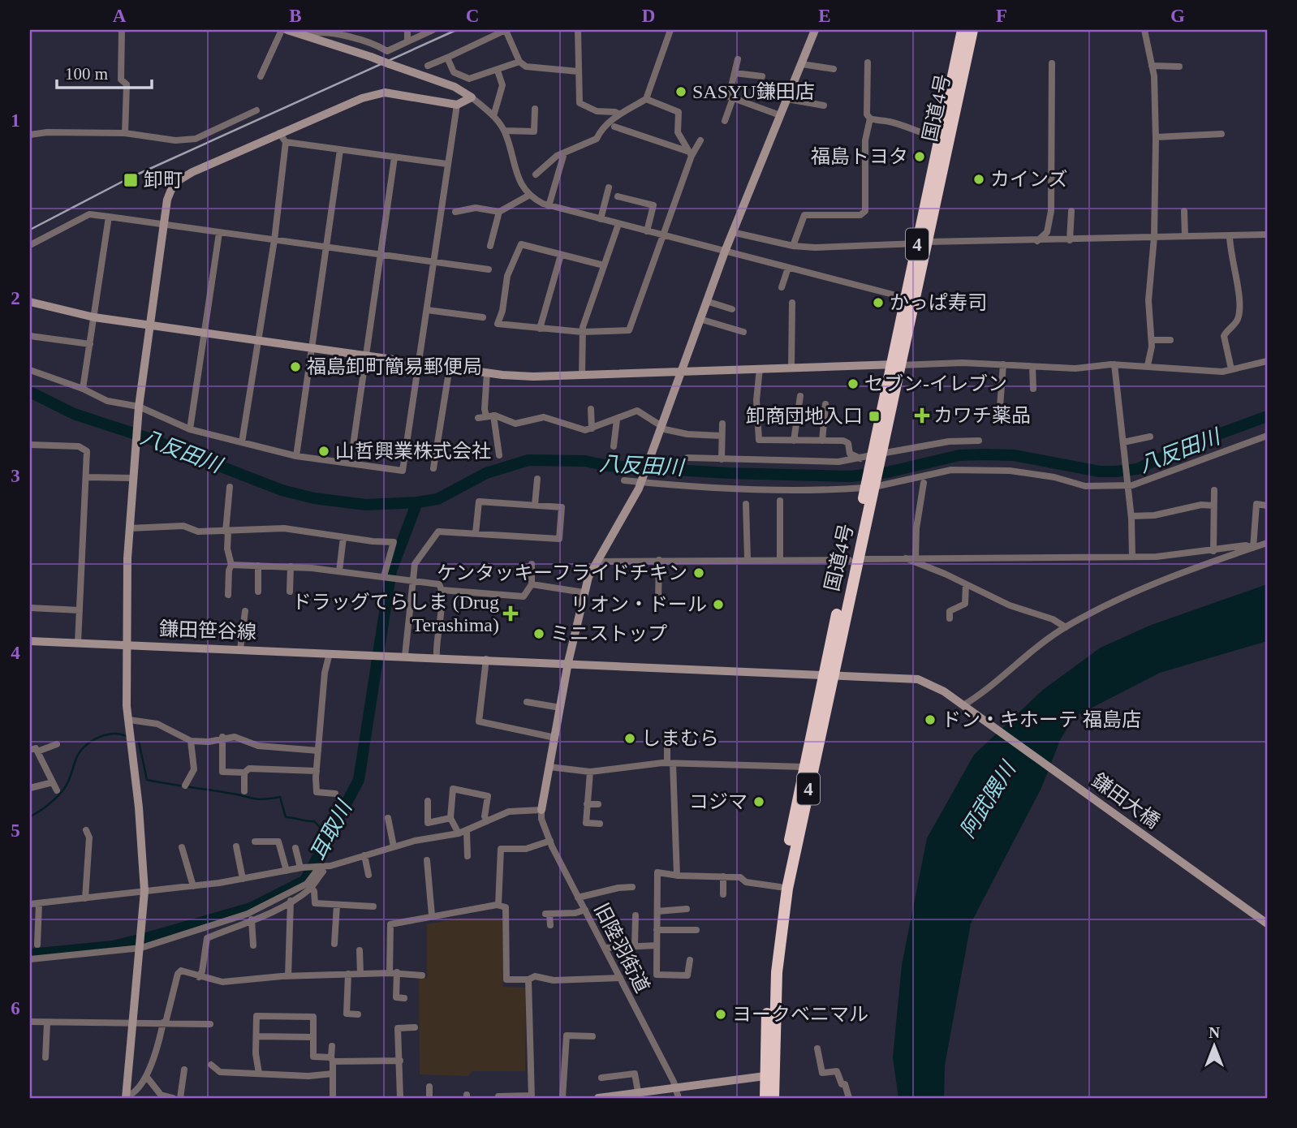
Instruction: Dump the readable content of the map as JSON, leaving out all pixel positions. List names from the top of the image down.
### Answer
{
  "streets": {
    "highway": ["国道4号", "4"],
    "street": ["鎌田笹谷線", "鎌田大橋", "旧陸羽街道"]
  },
  "crossings": [
    ["国道4号", "鎌田笹谷線"]
  ],
  "water": ["八反田川", "阿武隈川", "耳取川"],
  "places": {
    "other": [
      "SASYU鎌田店",
      "福島トヨタ",
      "カインズ",
      "かっぱ寿司",
      "福島卸町簡易郵便局",
      "セブン-イレブン",
      "山哲興業株式会社",
      "ケンタッキーフライドチキン",
      "リオン・ドール",
      "ミニストップ",
      "ドン・キホーテ 福島店",
      "しまむら",
      "コジマ",
      "ヨークベニマル"
    ],
    "transit": ["卸町", "卸商団地入口"],
    "health": ["カワチ薬品", "ドラッグてらしま (Drug Terashima)"]
  },
  "scale_bar": "100 m",
  "north": "top",
  "grid": {
    "columns": [
      "A",
      "B",
      "C",
      "D",
      "E",
      "F",
      "G"
    ],
    "rows": [
      "1",
      "2",
      "3",
      "4",
      "5",
      "6"
    ]
  }
}
